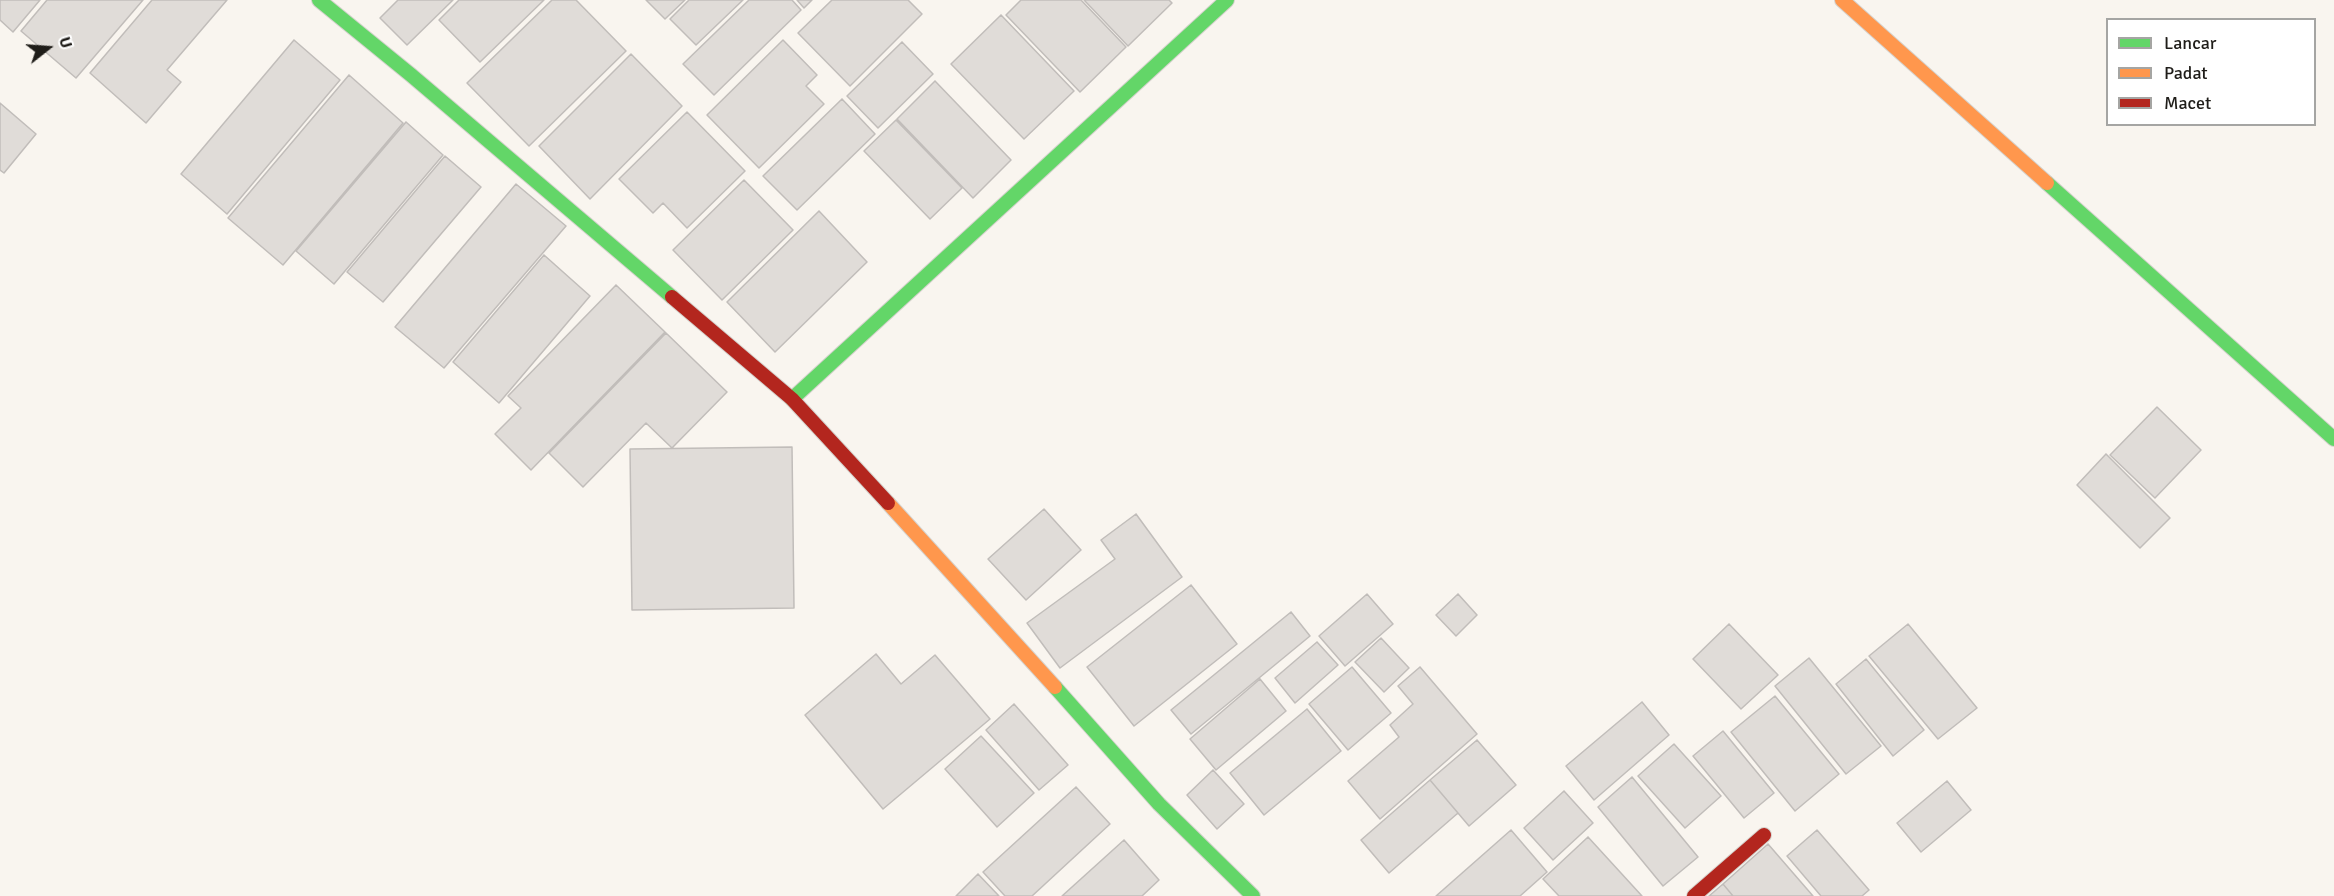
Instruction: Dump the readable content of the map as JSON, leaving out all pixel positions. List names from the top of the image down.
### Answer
{
  "legend": ["Lancar", "Padat", "Macet"],
  "north": "right"
}
